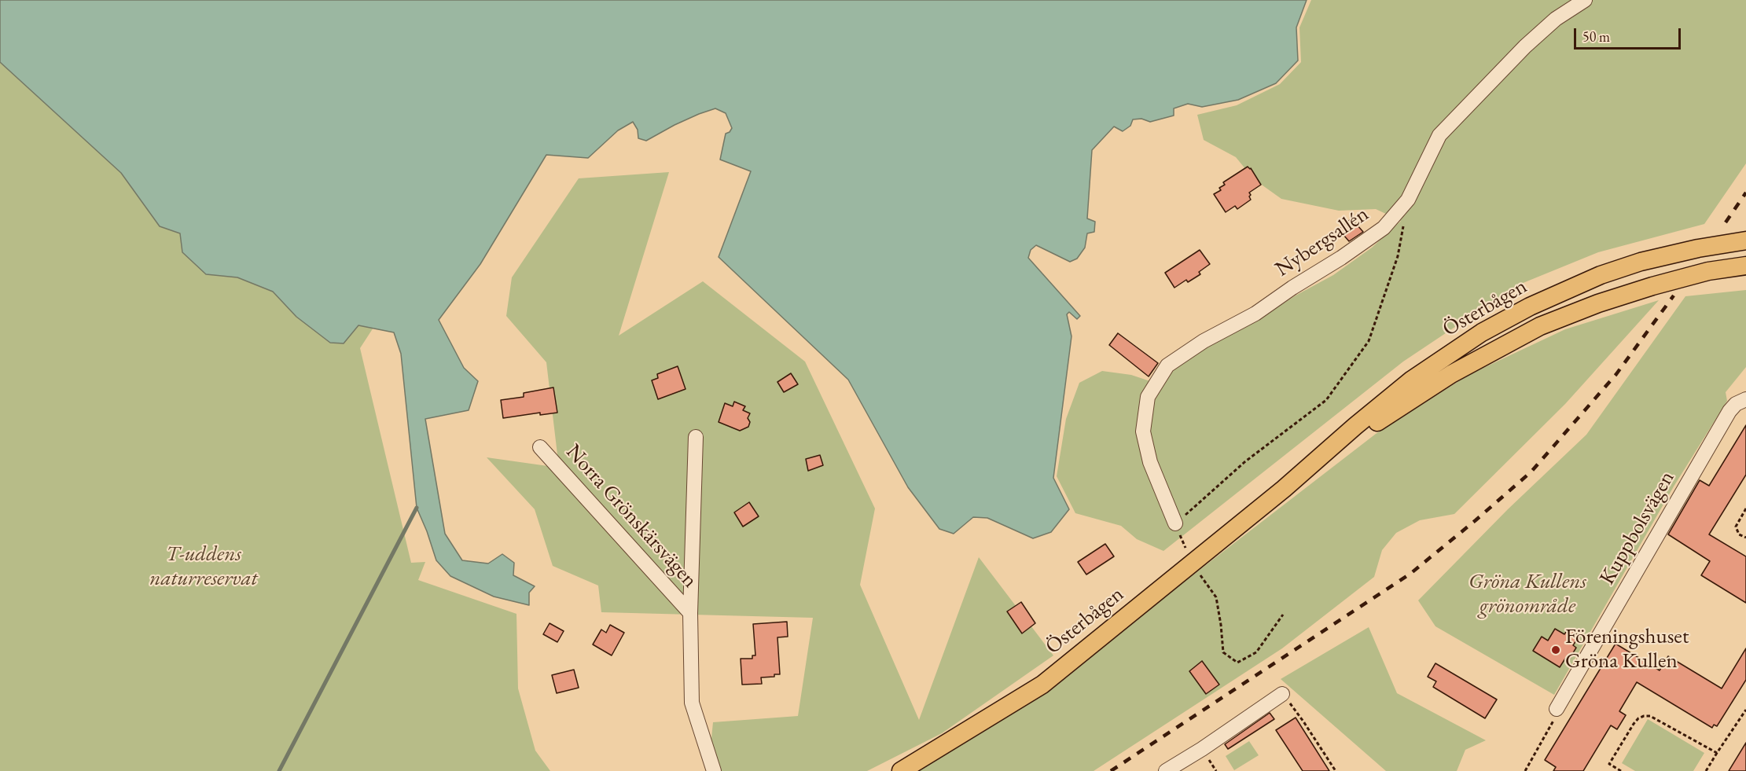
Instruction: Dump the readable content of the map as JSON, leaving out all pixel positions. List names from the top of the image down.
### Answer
{
  "streets": {
    "main road": ["Österbågen"],
    "street": ["Nybergsallén", "Norra Grönskärsvägen", "Kuppbolsvägen"]
  },
  "parks": ["T-uddens naturreservat", "Gröna Kullens grönområde"],
  "places": ["Föreningshuset Gröna Kullen"],
  "scale_bar": "50 m"
}
